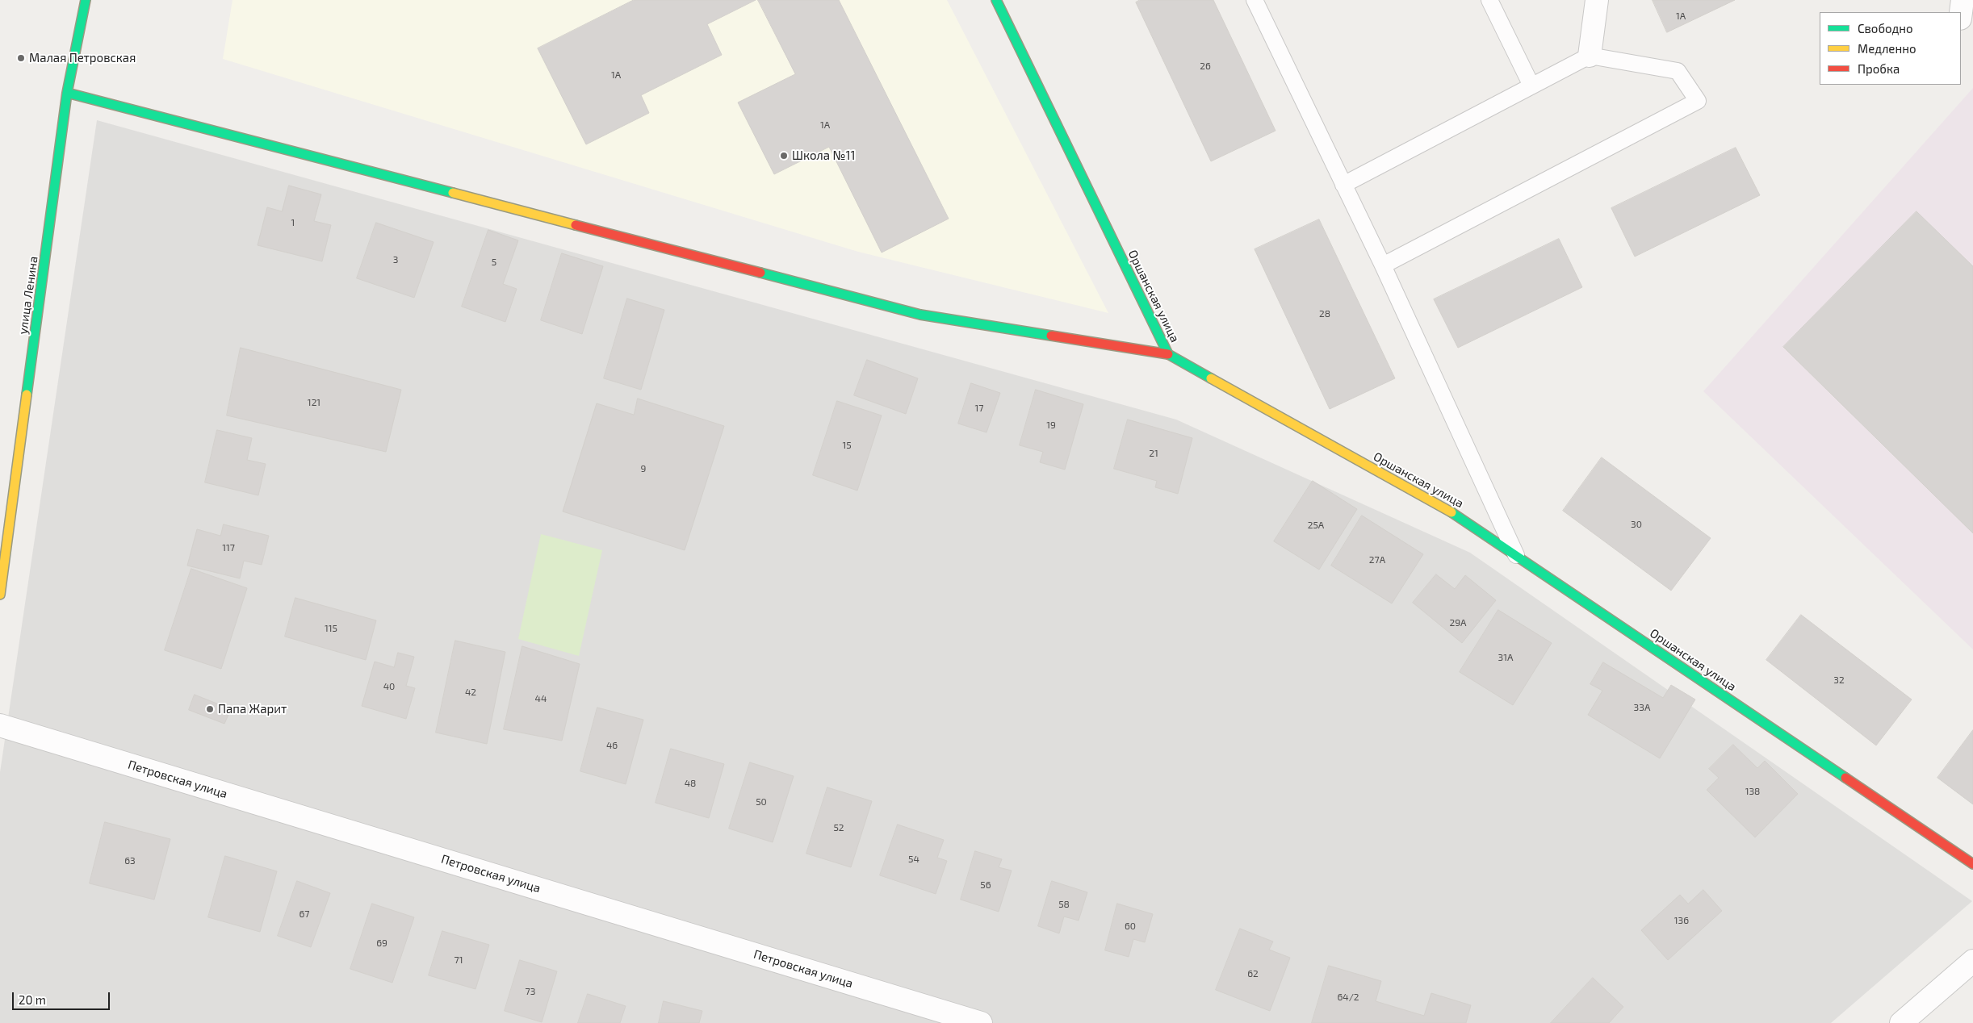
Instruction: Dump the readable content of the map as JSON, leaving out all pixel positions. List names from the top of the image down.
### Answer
{
  "streets": {
    "street": ["улица Ленина", "Оршанская улица", "Петровская улица"]
  },
  "places": ["Малая Петровская", "Школа №11", "Папа Жарит"],
  "house_numbers": [
    "1А",
    "26",
    "1А",
    "1А",
    "1",
    "3",
    "5",
    "28",
    "121",
    "17",
    "19",
    "15",
    "21",
    "9",
    "30",
    "25А",
    "117",
    "27А",
    "29А",
    "115",
    "31А",
    "32",
    "40",
    "42",
    "44",
    "33А",
    "46",
    "48",
    "138",
    "50",
    "52",
    "54",
    "63",
    "56",
    "58",
    "67",
    "136",
    "60",
    "69",
    "71",
    "62",
    "73",
    "64/2"
  ],
  "legend": ["Свободно", "Медленно", "Пробка"],
  "scale_bar": "20 m"
}
